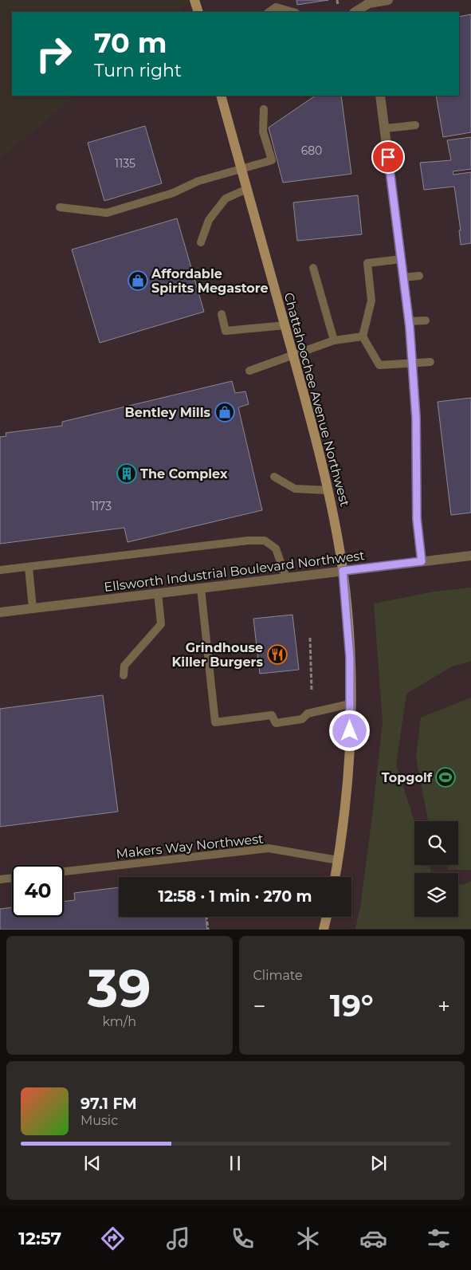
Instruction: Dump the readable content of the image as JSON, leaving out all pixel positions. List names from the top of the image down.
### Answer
{
  "streets": {
    "street": ["Chattahoochee Avenue Northwest", "Ellsworth Industrial Boulevard Northwest"],
    "lane": ["Makers Way Northwest"]
  },
  "crossings": [
    ["Chattahoochee Avenue Northwest", "Ellsworth Industrial Boulevard Northwest"],
    ["Chattahoochee Avenue Northwest", "Makers Way Northwest"]
  ],
  "places": {
    "shop": ["Affordable Spirits Megastore", "Bentley Mills"],
    "building": ["The Complex"],
    "restaurant": ["Grindhouse Killer Burgers"],
    "sports": ["Topgolf"]
  },
  "house_numbers": ["680", "1135", "1173"],
  "page": {
    "turn": ["70 m", "Turn right"],
    "limit": "40",
    "trip": "12:58 · 1 min · 270 m",
    "tile": [
      ["39", "km/h"],
      "Climate"
    ],
    "heat": ["−", "19°", "+"],
    "song": ["97.1 FM", "Music"],
    "tabs": "12:57"
  }
}
